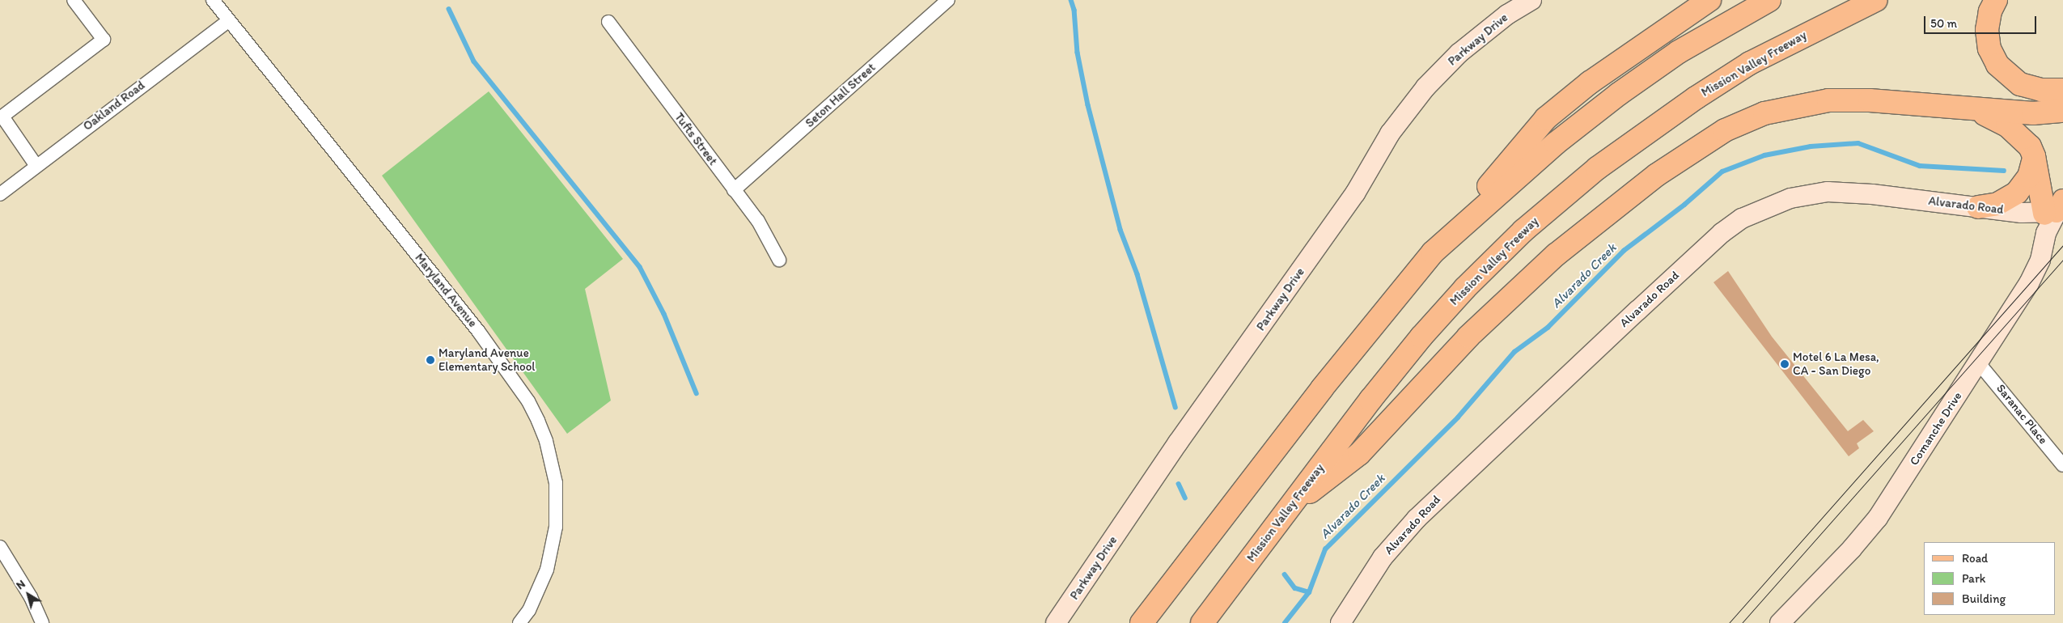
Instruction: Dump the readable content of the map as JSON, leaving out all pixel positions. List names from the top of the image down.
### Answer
{
  "streets": {
    "highway": ["Mission Valley Freeway"],
    "street": [
      "Parkway Drive",
      "Seton Hall Street",
      "Oakland Road",
      "Tufts Street",
      "Alvarado Road",
      "Maryland Avenue",
      "Saranac Place",
      "Comanche Drive"
    ]
  },
  "crossings": [
    ["Seton Hall Street", "Tufts Street"],
    ["Oakland Road", "Maryland Avenue"],
    ["Alvarado Road", "Comanche Drive"],
    ["Saranac Place", "Comanche Drive"]
  ],
  "water": ["Alvarado Creek"],
  "places": ["Maryland Avenue Elementary School", "Motel 6 La Mesa, CA - San Diego"],
  "legend": ["Road", "Park", "Building"],
  "scale_bar": "50 m",
  "north": "top left"
}
